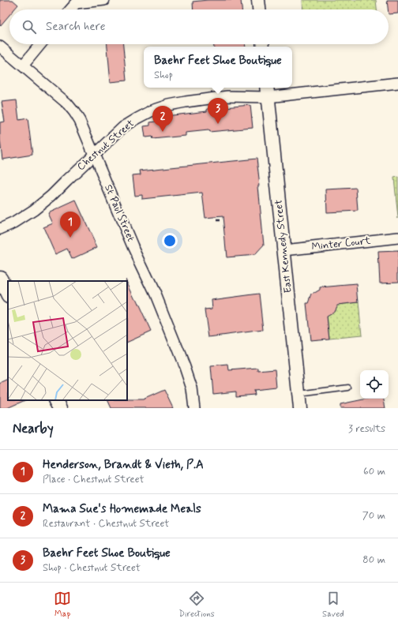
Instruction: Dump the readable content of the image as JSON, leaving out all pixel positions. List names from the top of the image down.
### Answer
{
  "streets": {
    "street": [
      "Chestnut Street",
      "St Paul Street",
      "Minter Court",
      "East Kennedy Street"
    ]
  },
  "crossings": [
    ["Chestnut Street", "St Paul Street"],
    ["Chestnut Street", "East Kennedy Street"],
    ["Minter Court", "East Kennedy Street"]
  ],
  "page": {
    "search": "Search here",
    "popup": ["Baehr Feet Shoe Boutique", "Shop"],
    "pins": ["3", "2", "1"],
    "heading": ["Nearby", "3 results"],
    "list": [
      {
        "mark": "1",
        "name": "Henderson, Brandt & Vieth, P.A",
        "note": "Place · Chestnut Street",
        "value": "60 m"
      },
      {
        "mark": "2",
        "name": "Mama Sue's Homemade Meals",
        "note": "Restaurant · Chestnut Street",
        "value": "70 m"
      },
      {
        "mark": "3",
        "name": "Baehr Feet Shoe Boutique",
        "note": "Shop · Chestnut Street",
        "value": "80 m"
      }
    ],
    "nav": ["Map", "Directions", "Saved"]
  }
}
